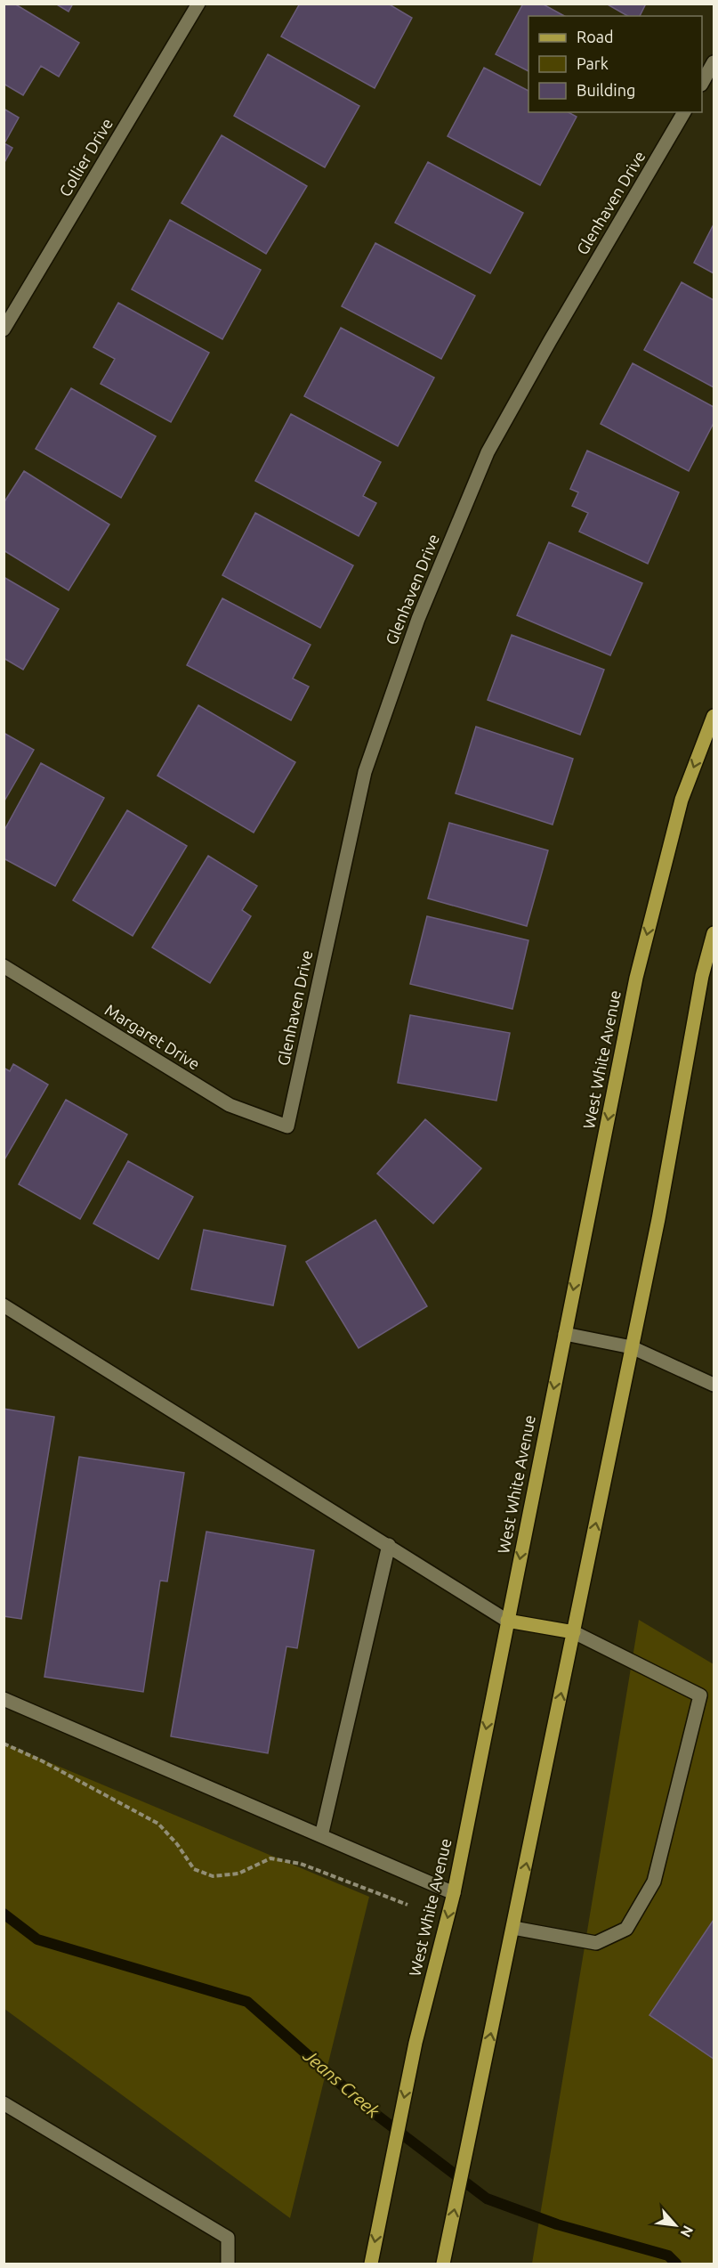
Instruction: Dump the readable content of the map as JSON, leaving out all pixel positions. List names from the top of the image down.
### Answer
{
  "streets": {
    "main road": ["West White Avenue"],
    "street": ["Collier Drive", "Glenhaven Drive", "Margaret Drive"]
  },
  "crossings": [
    ["Glenhaven Drive", "Margaret Drive"]
  ],
  "water": ["Jeans Creek"],
  "legend": ["Road", "Park", "Building"],
  "north": "bottom right"
}
